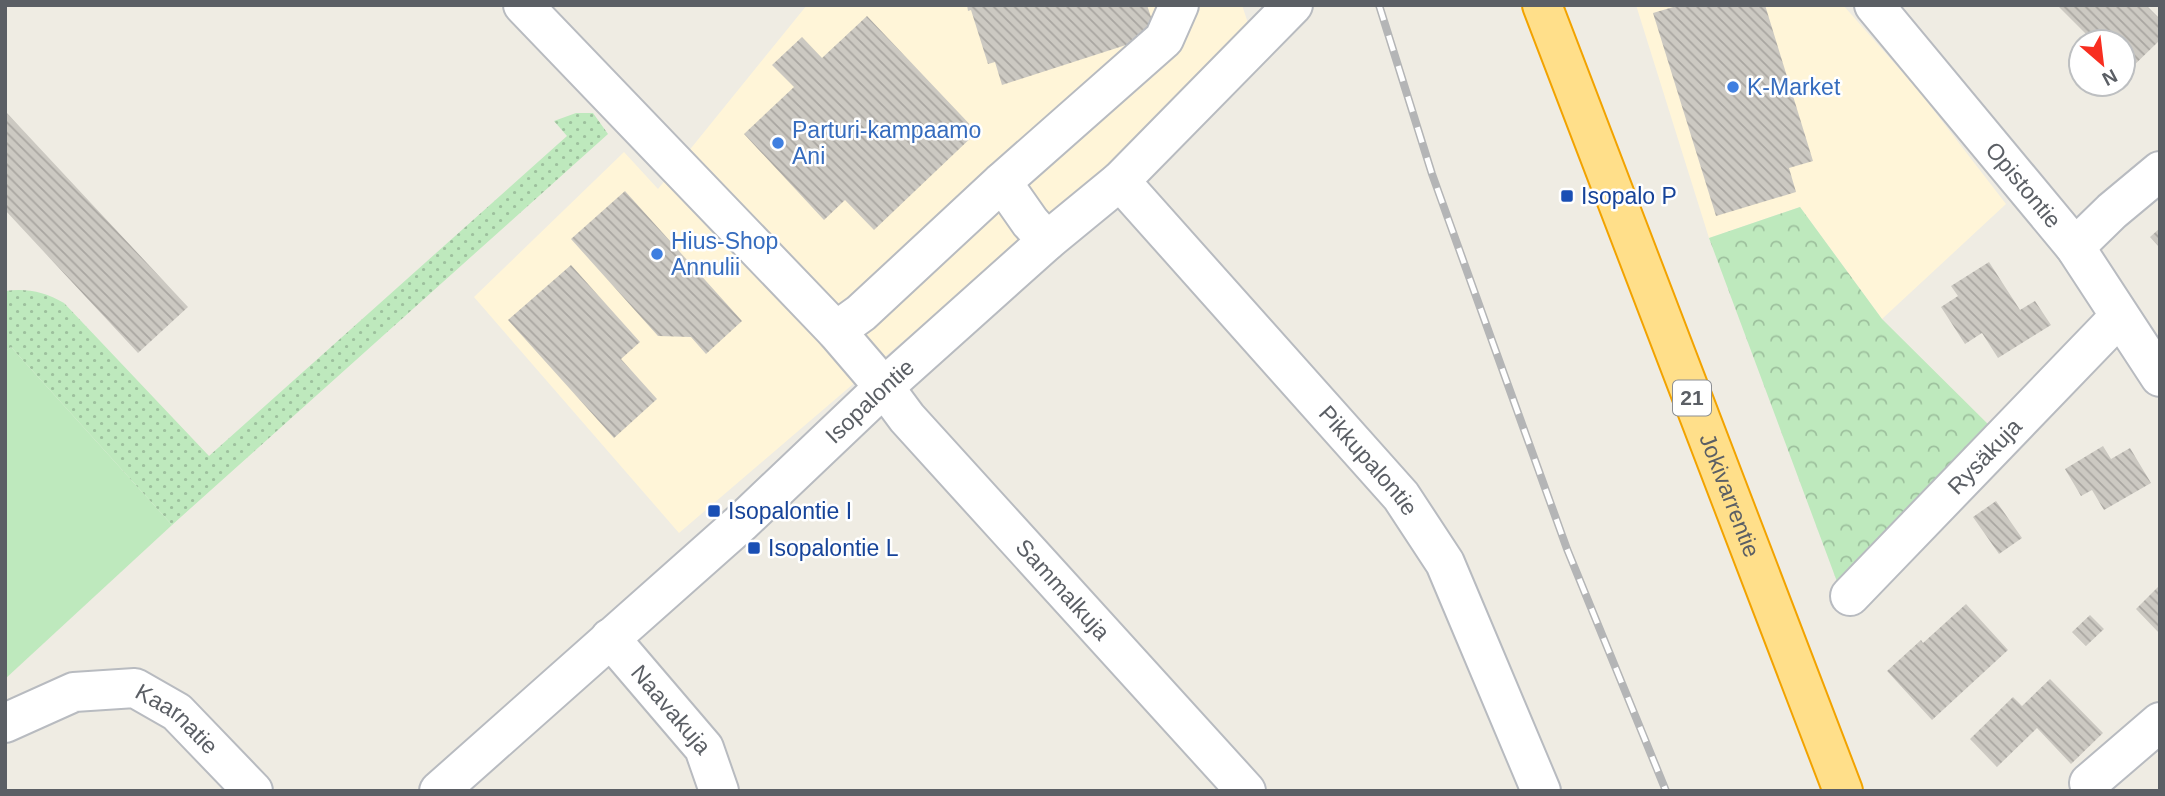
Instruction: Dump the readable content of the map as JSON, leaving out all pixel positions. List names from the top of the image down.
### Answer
{
  "streets": {
    "highway": ["21", "Jokivarrentie"],
    "street": [
      "Opistontie",
      "Isopalontie",
      "Rysäkuja",
      "Pikkupalontie",
      "Sammalkuja",
      "Naavakuja",
      "Kaarnatie"
    ]
  },
  "crossings": [
    ["Opistontie", "Rysäkuja"],
    ["Isopalontie", "Pikkupalontie"],
    ["Isopalontie", "Sammalkuja"],
    ["Isopalontie", "Naavakuja"]
  ],
  "places": {
    "other": ["K-Market", "Parturi-kampaamo Ani", "Hius-Shop Annulii"],
    "transit": ["Isopalo P", "Isopalontie I", "Isopalontie L"]
  },
  "north": "bottom right"
}
